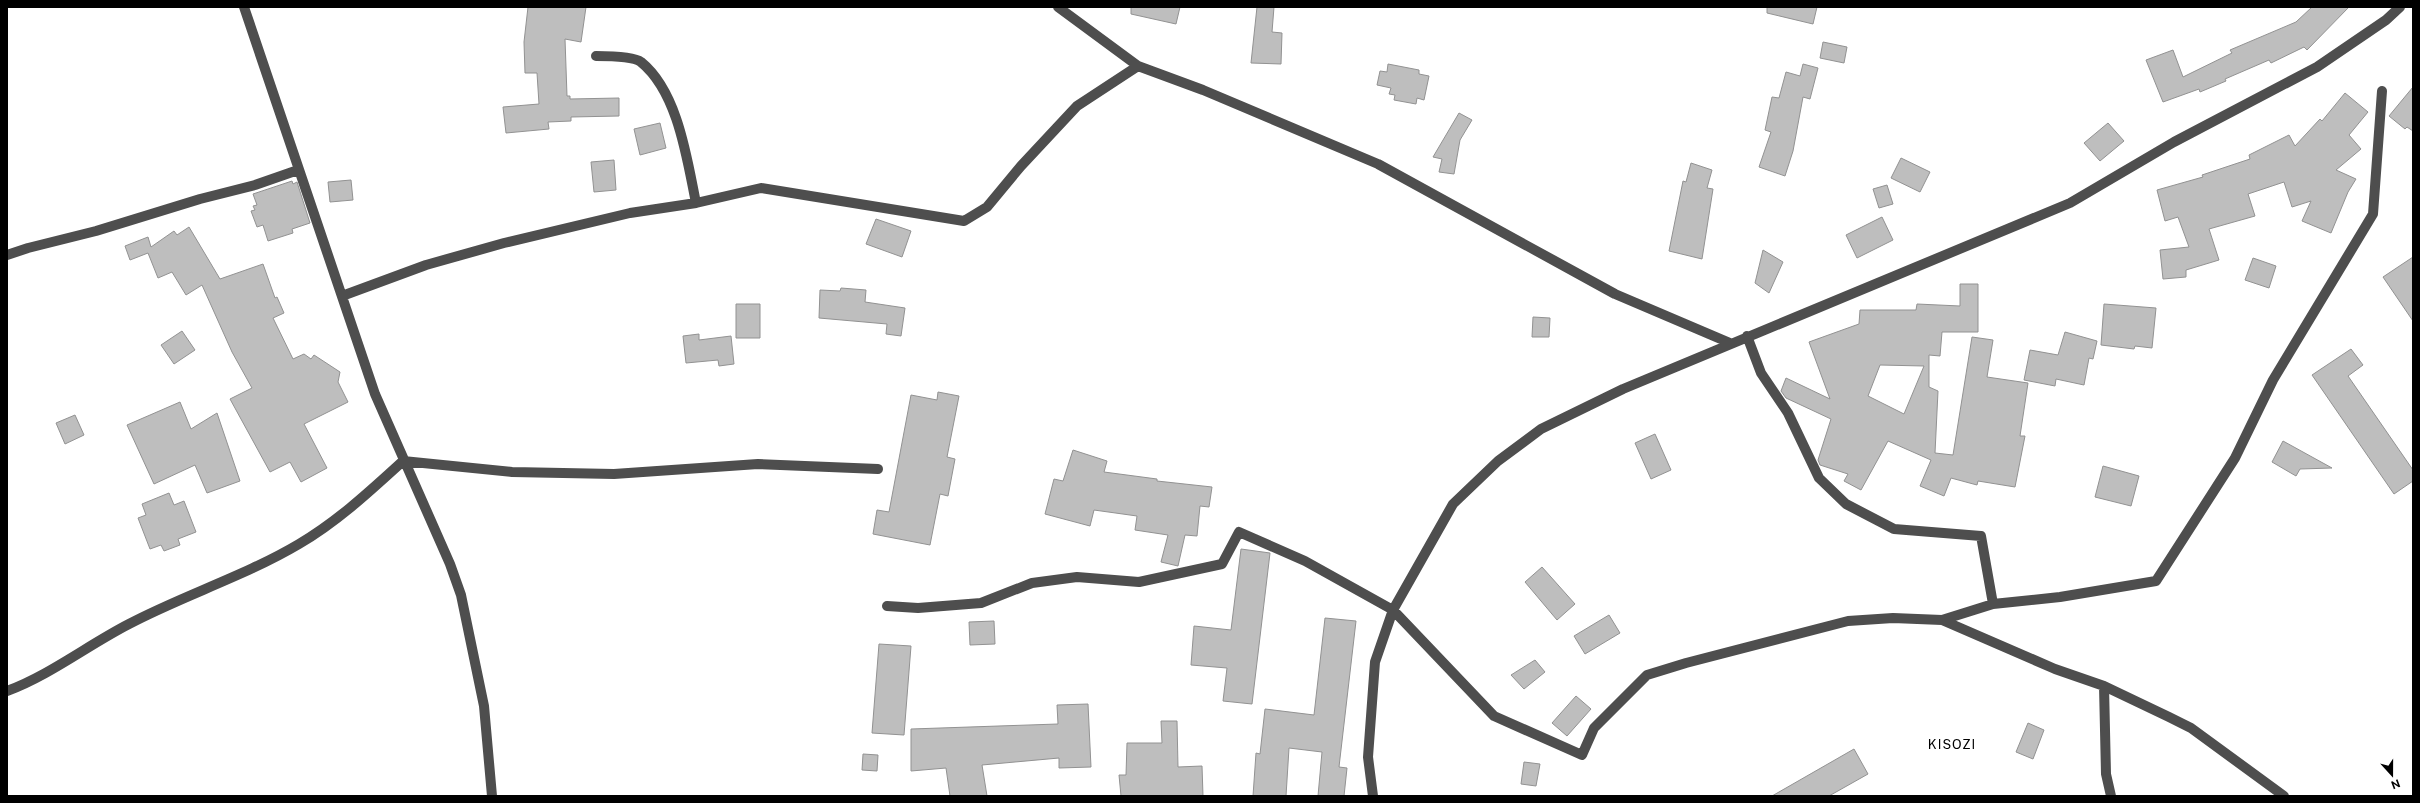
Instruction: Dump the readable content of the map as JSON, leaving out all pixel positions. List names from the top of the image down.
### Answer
{
  "districts": ["KISOZI"],
  "north": "bottom"
}
